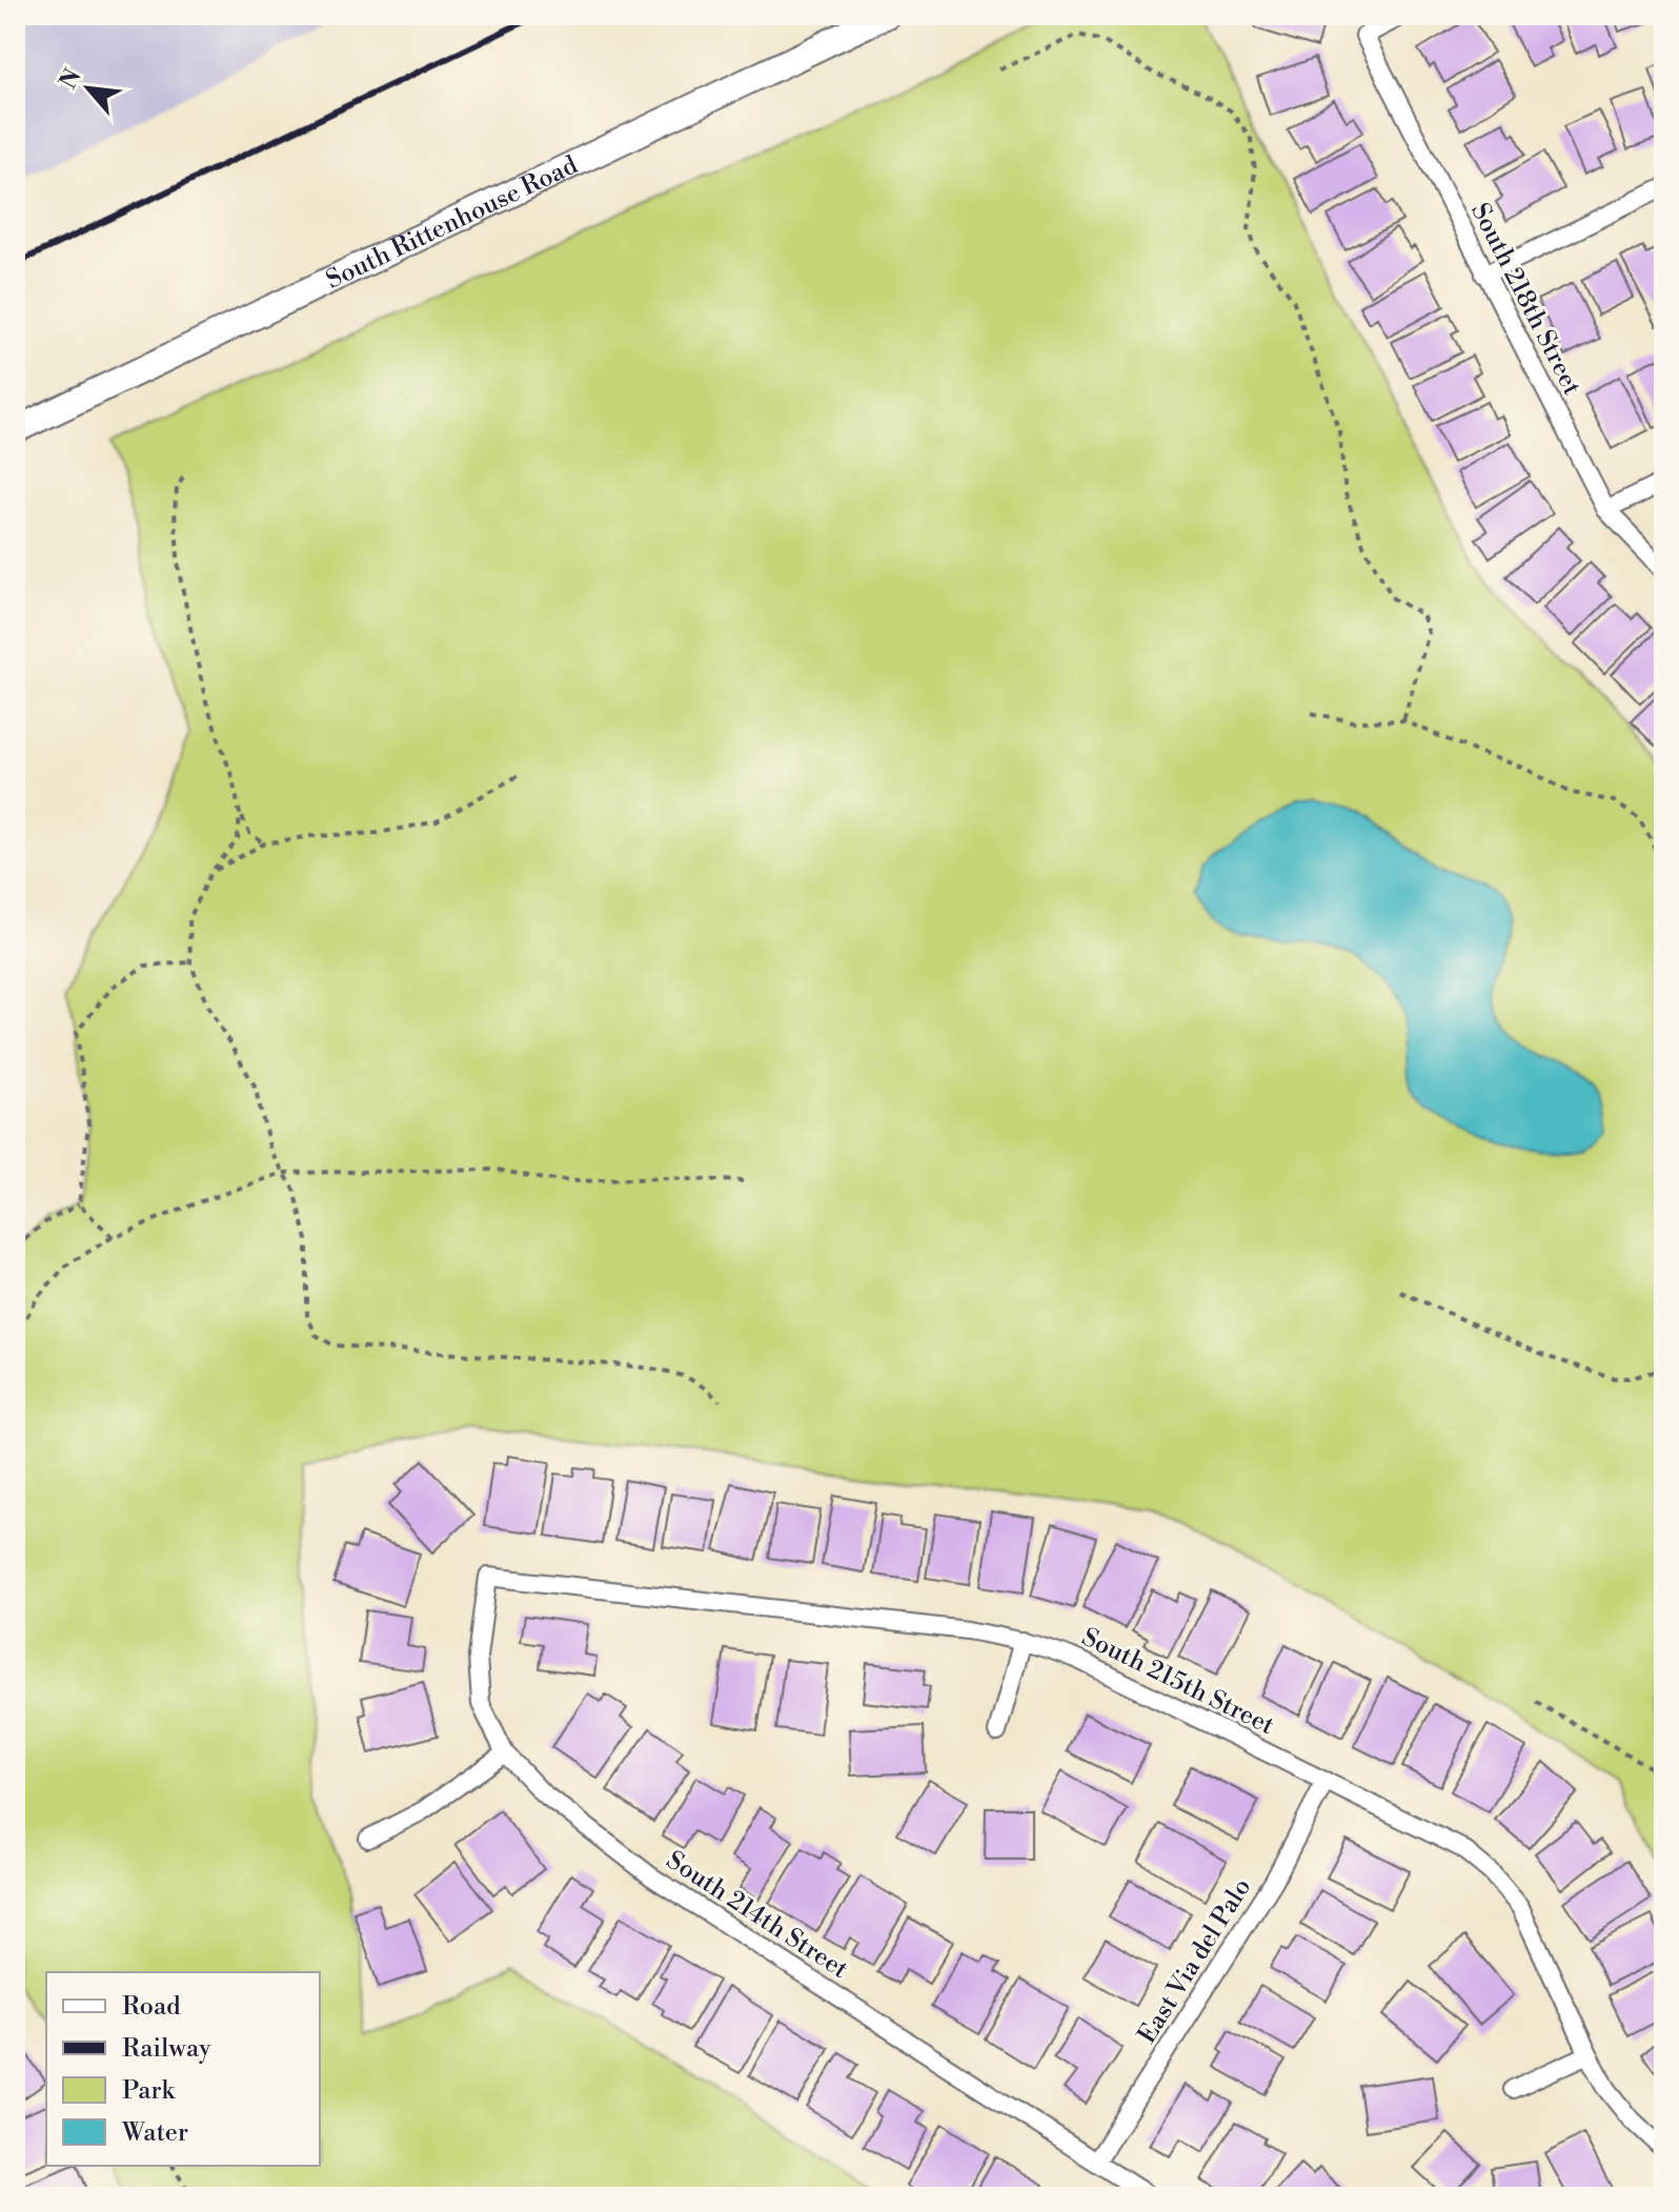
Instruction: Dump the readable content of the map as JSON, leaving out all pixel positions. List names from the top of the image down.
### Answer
{
  "streets": {
    "main road": ["South Rittenhouse Road"],
    "street": [
      "South 218th Street",
      "South 215th Street",
      "South 214th Street",
      "East Via del Palo"
    ]
  },
  "crossings": [
    ["South 215th Street", "South 214th Street"],
    ["South 215th Street", "East Via del Palo"],
    ["South 214th Street", "East Via del Palo"]
  ],
  "legend": [
    "Road",
    "Railway",
    "Park",
    "Water"
  ],
  "north": "top left"
}
